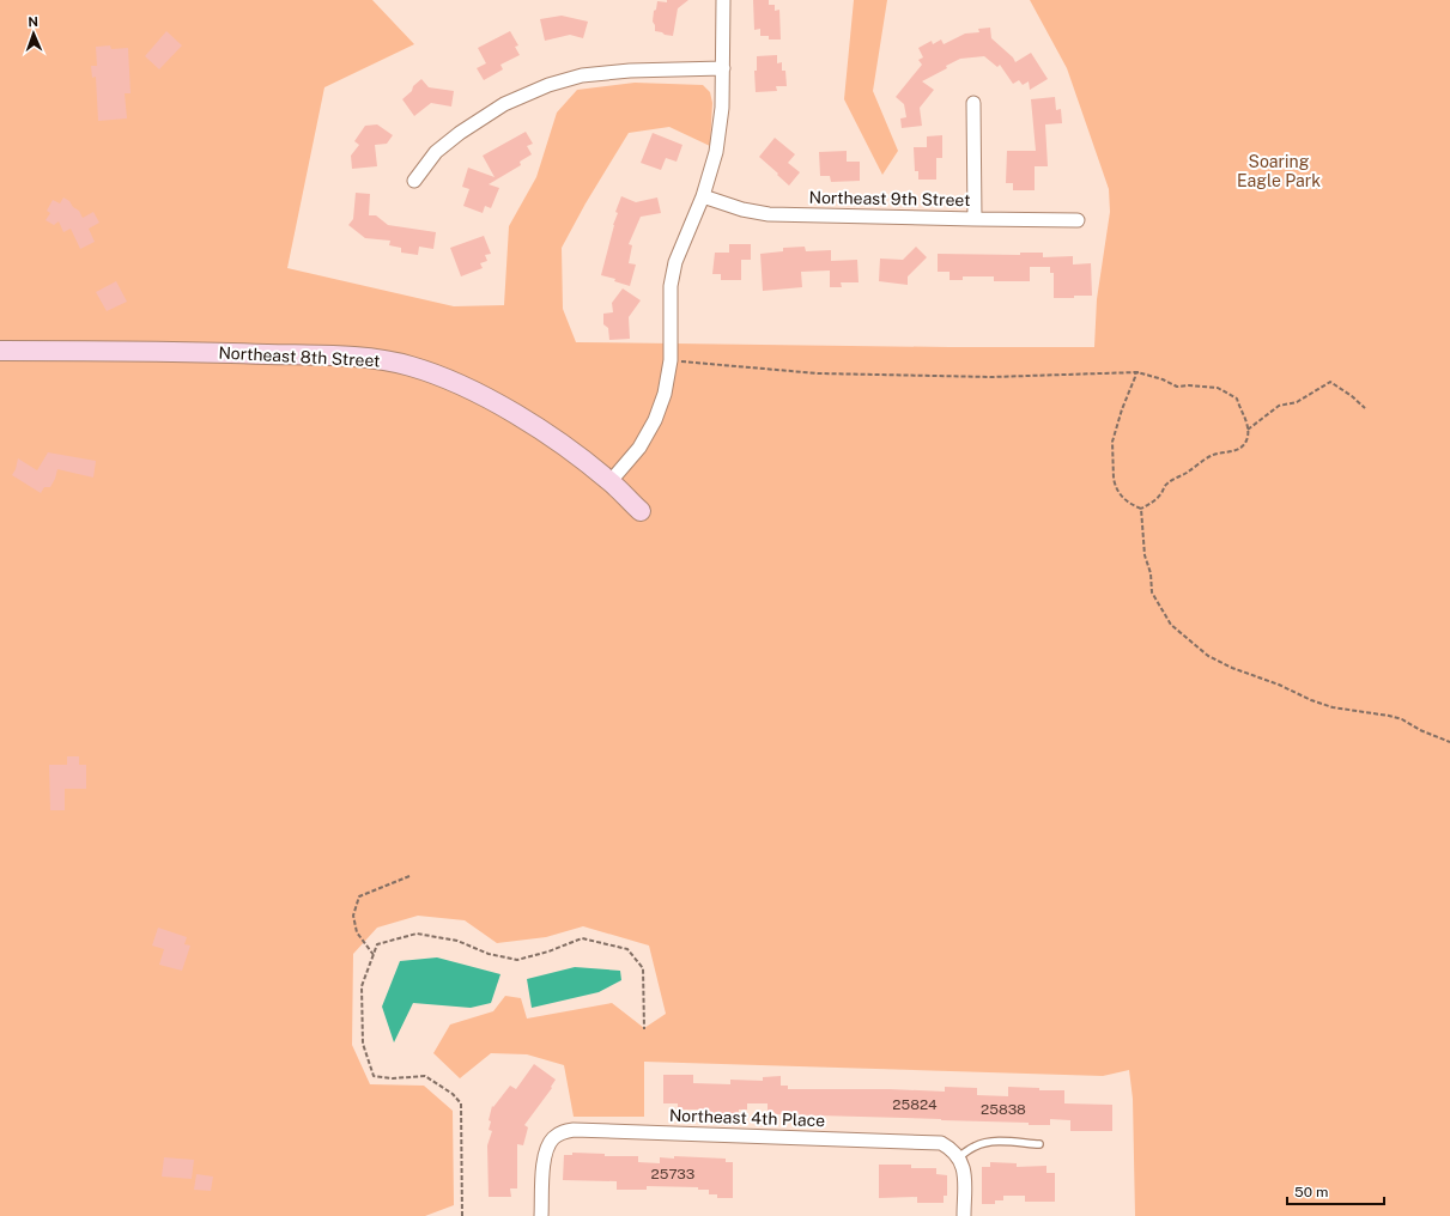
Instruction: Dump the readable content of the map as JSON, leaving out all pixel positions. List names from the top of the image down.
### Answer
{
  "streets": {
    "street": ["Northeast 9th Street", "Northeast 8th Street", "Northeast 4th Place"]
  },
  "parks": ["Soaring Eagle Park"],
  "house_numbers": ["25824", "25838", "25733"],
  "scale_bar": "50 m",
  "north": "top"
}
